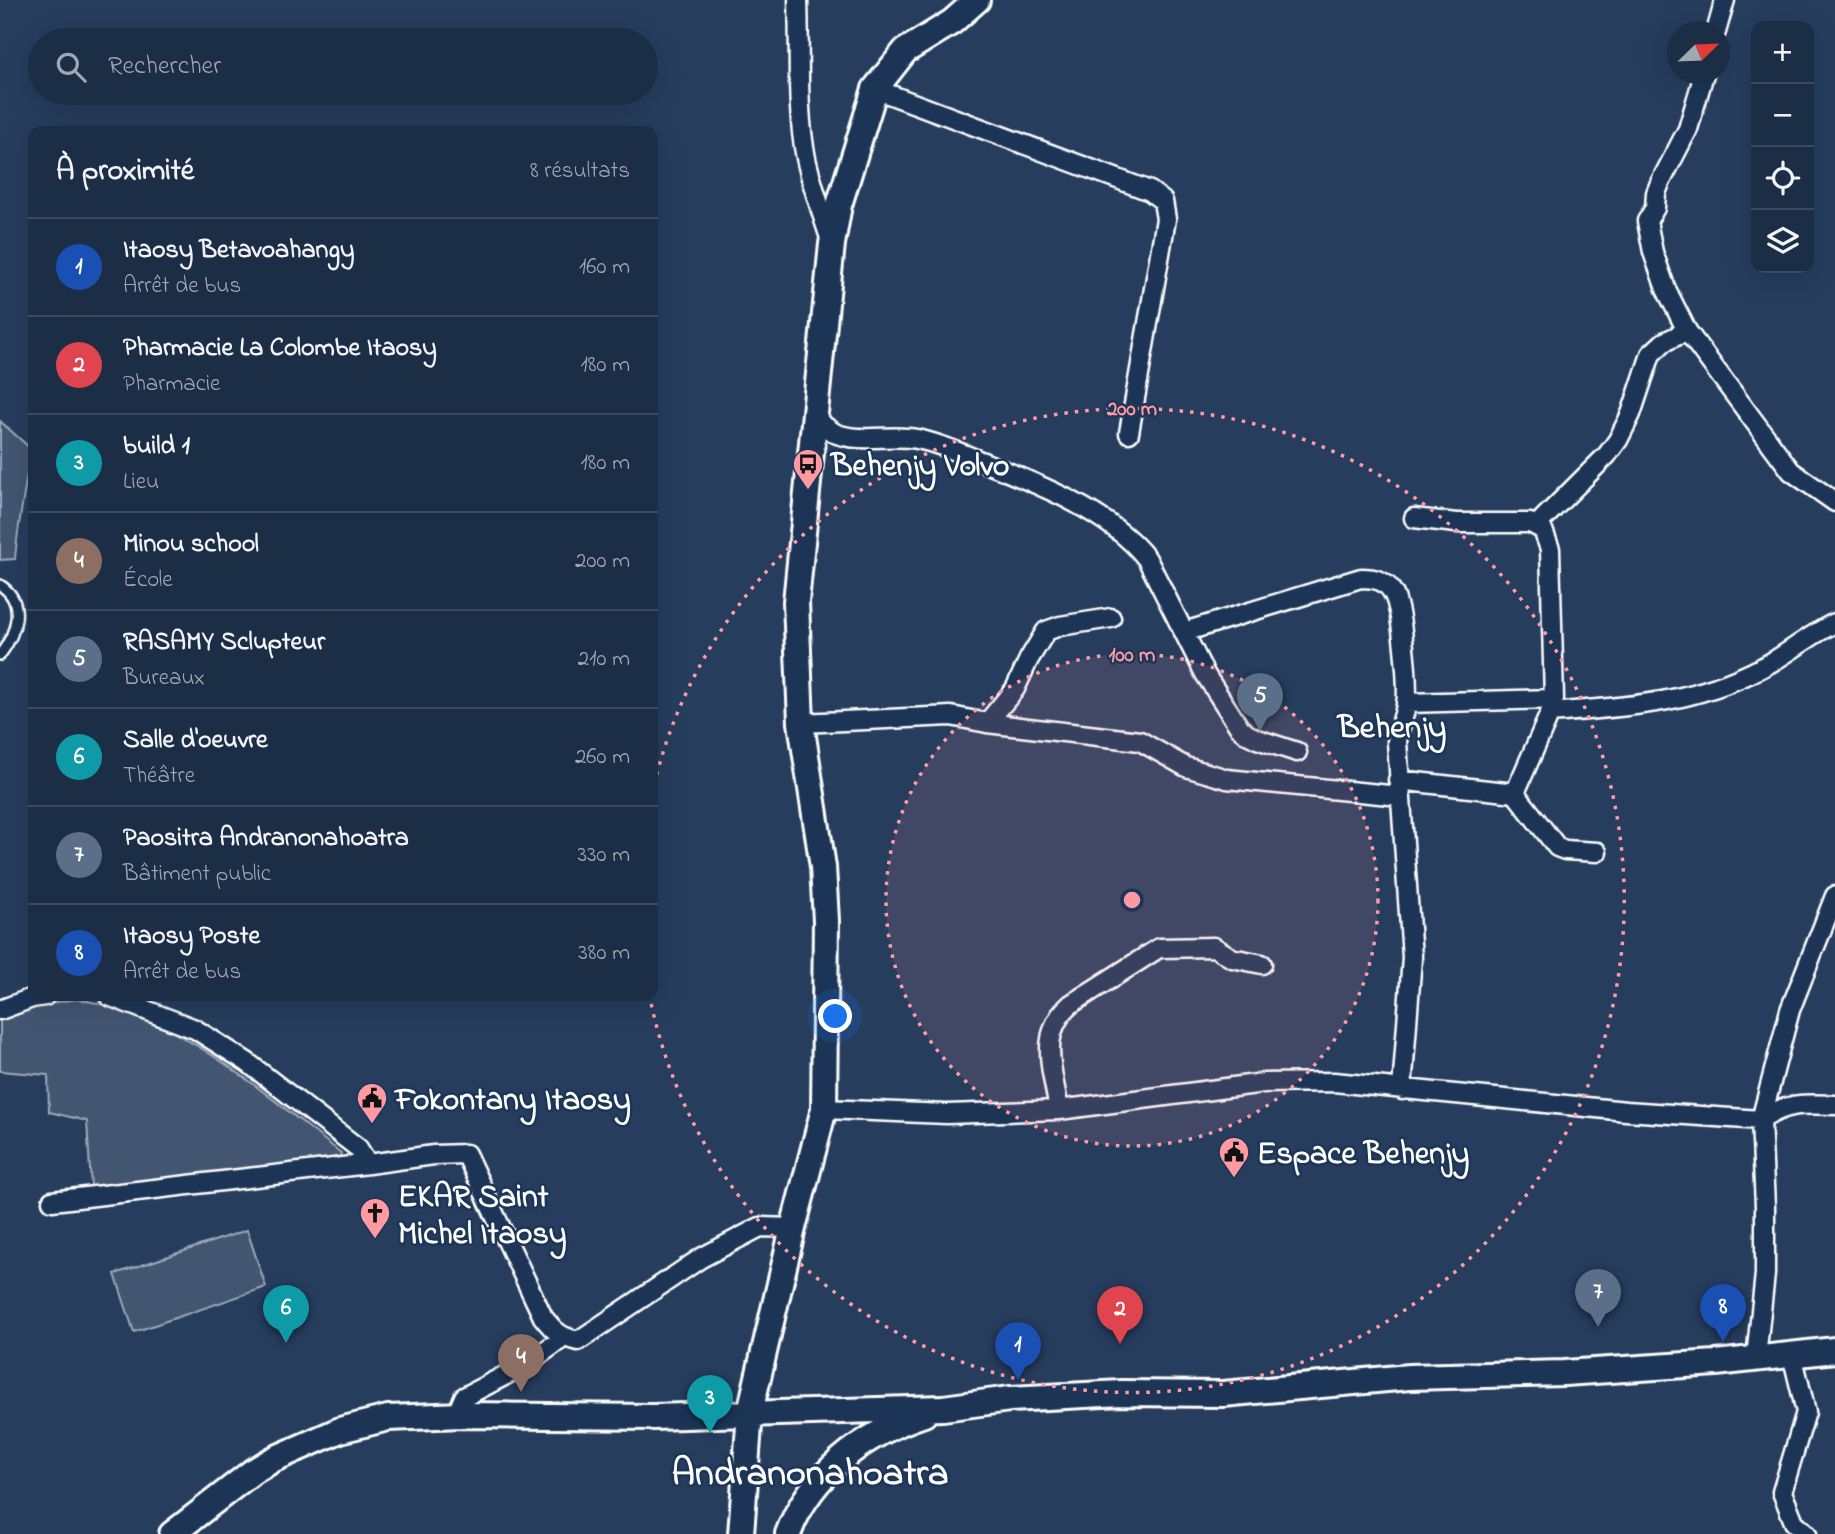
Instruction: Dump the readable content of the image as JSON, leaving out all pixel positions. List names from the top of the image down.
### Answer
{
  "districts": ["Behenjy", "Andranonahoatra"],
  "places": {
    "bus stop": ["Behenjy Volvo"],
    "public building": ["Fokontany Itaosy", "Espace Behenjy"],
    "church": ["EKAR Saint Michel Itaosy"]
  },
  "north": "top right",
  "page": {
    "map_buttons": ["+", "−"],
    "search": "Rechercher",
    "heading": ["À proximité", "8 résultats"],
    "list": [
      {
        "mark": "1",
        "name": "Itaosy Betavoahangy",
        "note": "Arrêt de bus",
        "value": "160 m"
      },
      {
        "mark": "2",
        "name": "Pharmacie La Colombe Itaosy",
        "note": "Pharmacie",
        "value": "180 m"
      },
      {
        "mark": "3",
        "name": "build 1",
        "note": "Lieu",
        "value": "180 m"
      },
      {
        "mark": "4",
        "name": "Minou school",
        "note": "École",
        "value": "200 m"
      },
      {
        "mark": "5",
        "name": "RASAMY Sclupteur",
        "note": "Bureaux",
        "value": "210 m"
      },
      {
        "mark": "6",
        "name": "Salle d'oeuvre",
        "note": "Théâtre",
        "value": "260 m"
      },
      {
        "mark": "7",
        "name": "Paositra Andranonahoatra",
        "note": "Bâtiment public",
        "value": "330 m"
      },
      {
        "mark": "8",
        "name": "Itaosy Poste",
        "note": "Arrêt de bus",
        "value": "380 m"
      }
    ],
    "pins": [
      "5",
      "7",
      "8",
      "6",
      "2",
      "1",
      "4",
      "3"
    ]
  },
  "rings": ["200 m", "100 m"]
}
